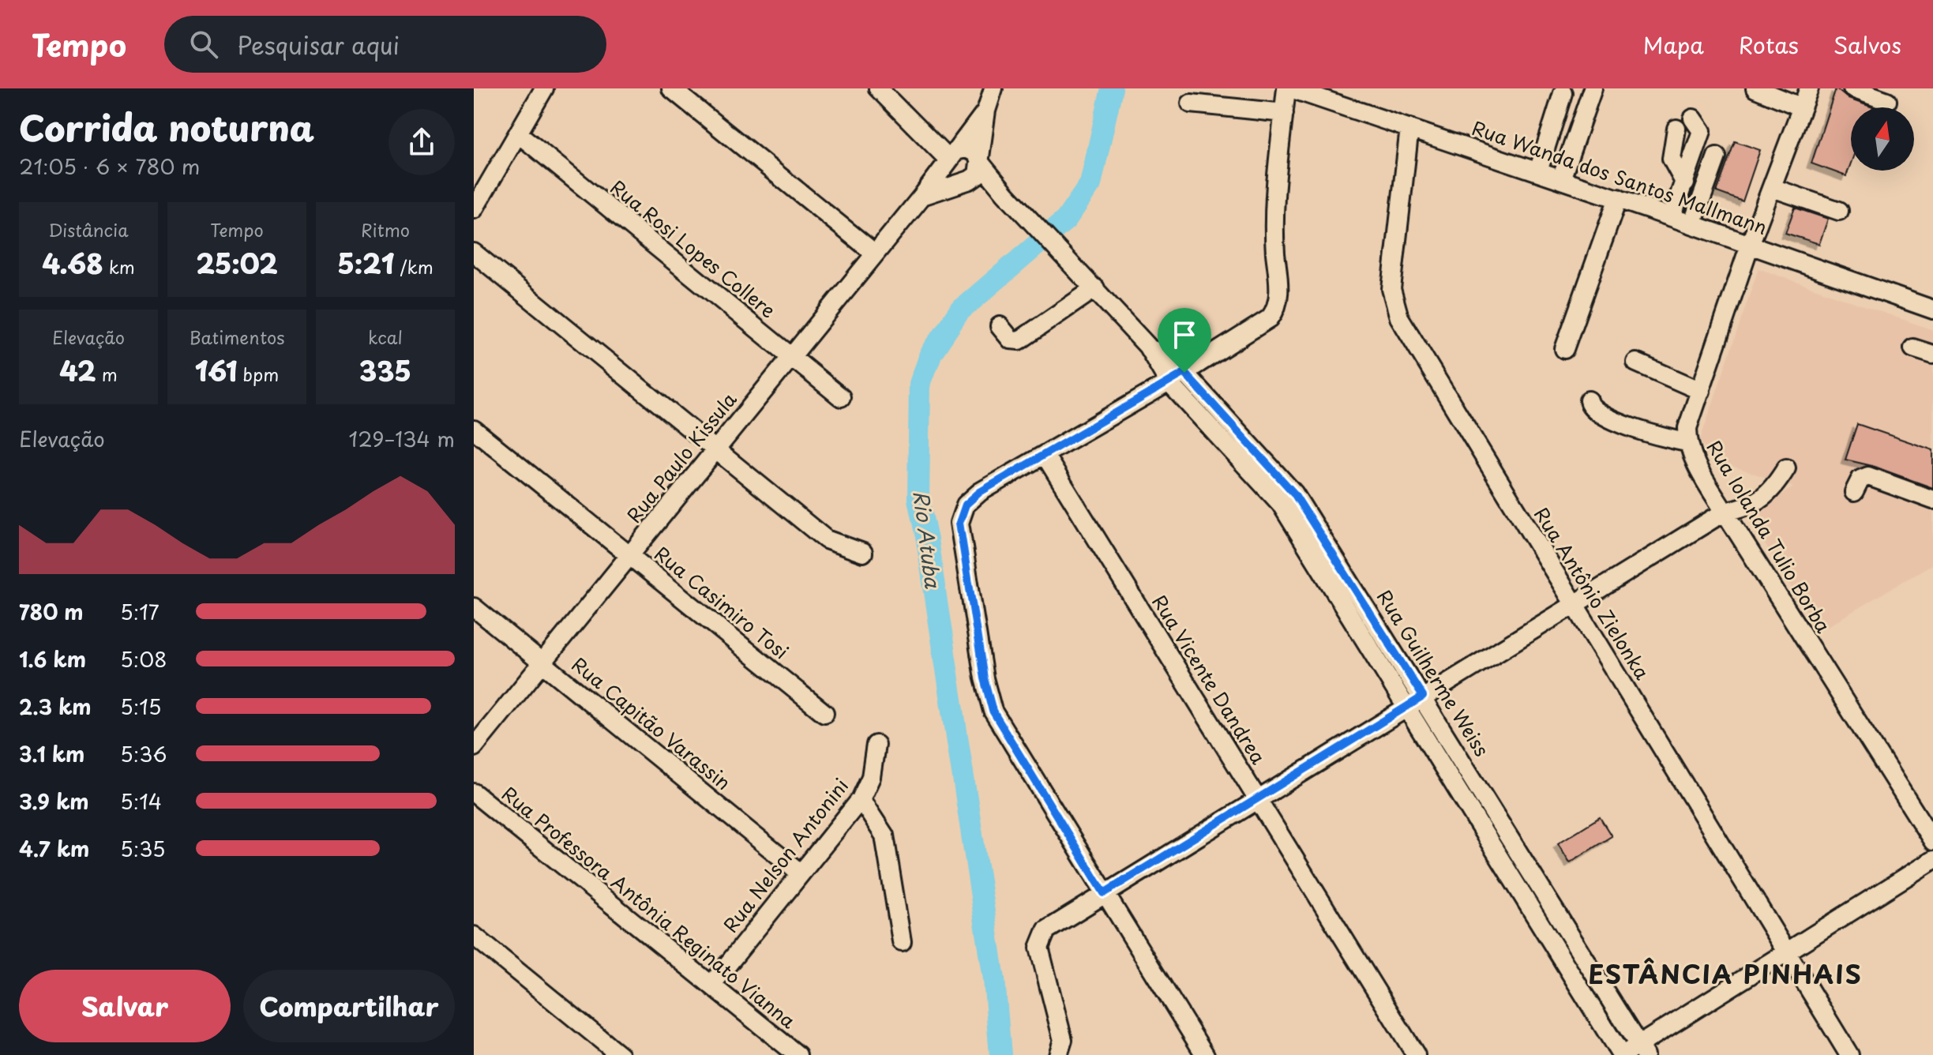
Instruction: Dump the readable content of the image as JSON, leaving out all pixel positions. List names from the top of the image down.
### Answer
{
  "streets": {
    "street": [
      "Rua Wanda dos Santos Mallmann",
      "Rua Rosi Lopes Collere",
      "Rua Paulo Kissula",
      "Rua Iolanda Tulio Borba",
      "Rua Antônio Zielonka",
      "Rua Casimiro Tosi",
      "Rua Guilherme Weiss",
      "Rua Vicente Dandrea",
      "Rua Capitão Varassin",
      "Rua Nelson Antonini",
      "Rua Professora Antônia Reginato Vianna"
    ]
  },
  "crossings": [
    ["Rua Wanda dos Santos Mallmann", "Rua Iolanda Tulio Borba"],
    ["Rua Wanda dos Santos Mallmann", "Rua Antônio Zielonka"],
    ["Rua Rosi Lopes Collere", "Rua Paulo Kissula"],
    ["Rua Paulo Kissula", "Rua Casimiro Tosi"],
    ["Rua Paulo Kissula", "Rua Guilherme Weiss"],
    ["Rua Paulo Kissula", "Rua Capitão Varassin"],
    ["Rua Capitão Varassin", "Rua Nelson Antonini"],
    ["Rua Nelson Antonini", "Rua Professora Antônia Reginato Vianna"]
  ],
  "districts": ["ESTÂNCIA PINHAIS"],
  "water": ["Rio Atuba"],
  "north": "top",
  "page": {
    "header": "Tempo",
    "search": "Pesquisar aqui",
    "nav": ["Mapa", "Rotas", "Salvos"],
    "heading": ["Corrida noturna", "21:05 · 6 × 780 m"],
    "stats": [
      ["Distância", "4.68 km"],
      ["Tempo", "25:02"],
      ["Ritmo", "5:21 /km"],
      ["Elevação", "42 m"],
      ["Batimentos", "161 bpm"],
      ["kcal", "335"]
    ],
    "chart": ["Elevação", "129–134 m"],
    "list": [
      {
        "name": "780 m",
        "note": "5:17"
      },
      {
        "name": "1.6 km",
        "note": "5:08"
      },
      {
        "name": "2.3 km",
        "note": "5:15"
      },
      {
        "name": "3.1 km",
        "note": "5:36"
      },
      {
        "name": "3.9 km",
        "note": "5:14"
      },
      {
        "name": "4.7 km",
        "note": "5:35"
      }
    ],
    "buttons": ["Salvar", "Compartilhar"]
  }
}
